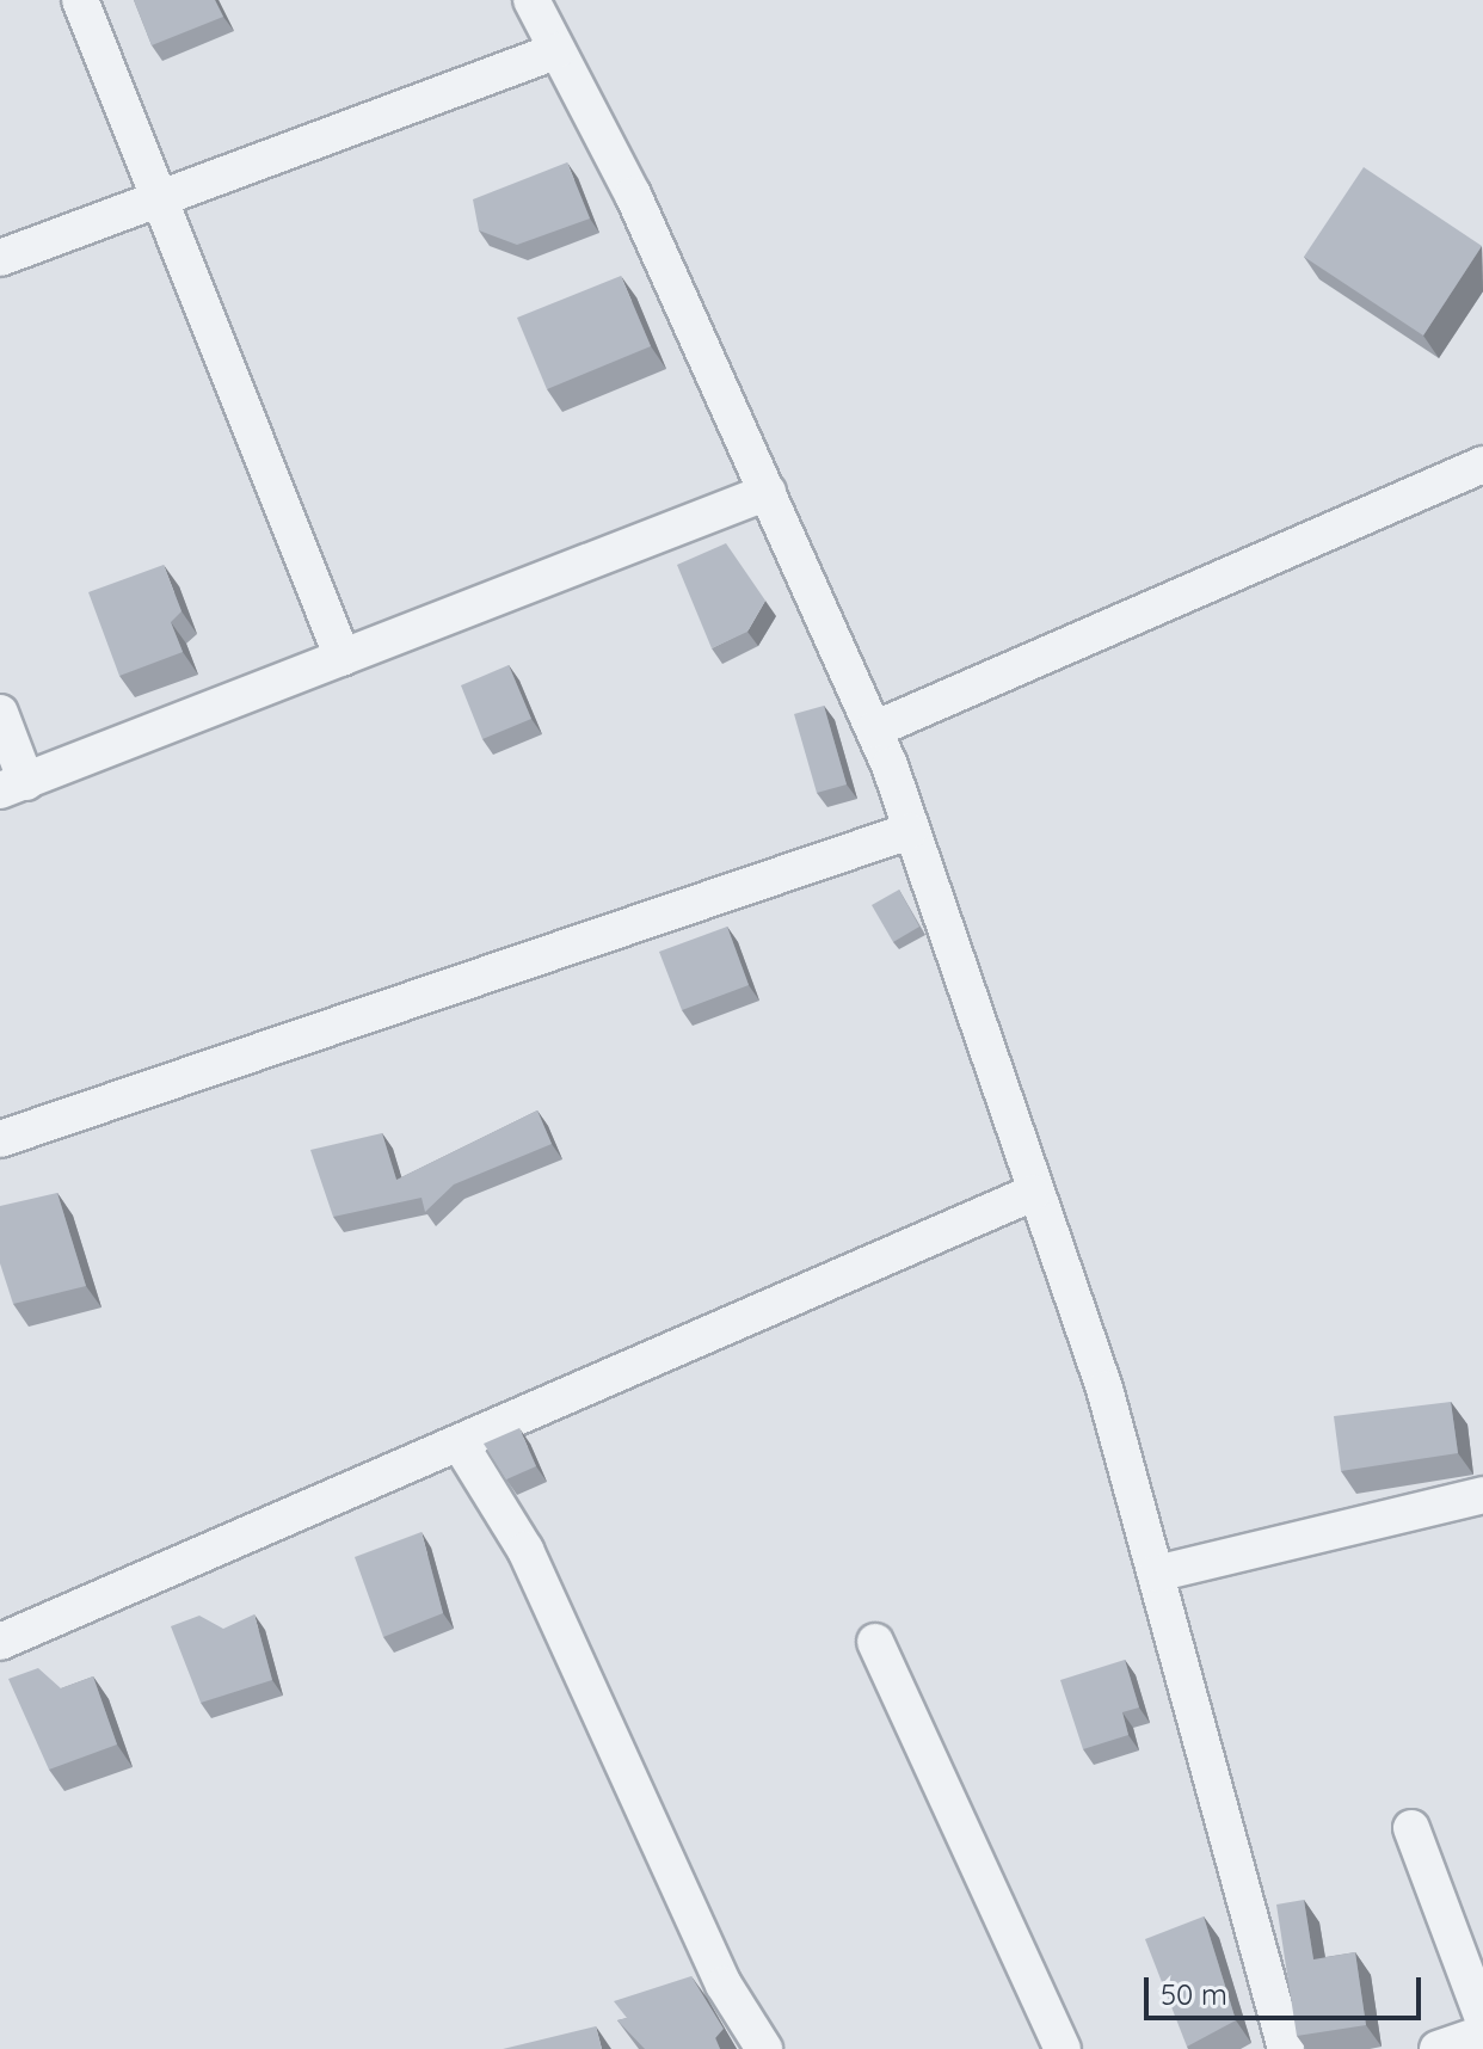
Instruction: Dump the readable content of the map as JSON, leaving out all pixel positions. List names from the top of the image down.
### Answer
{
  "scale_bar": "50 m"
}
